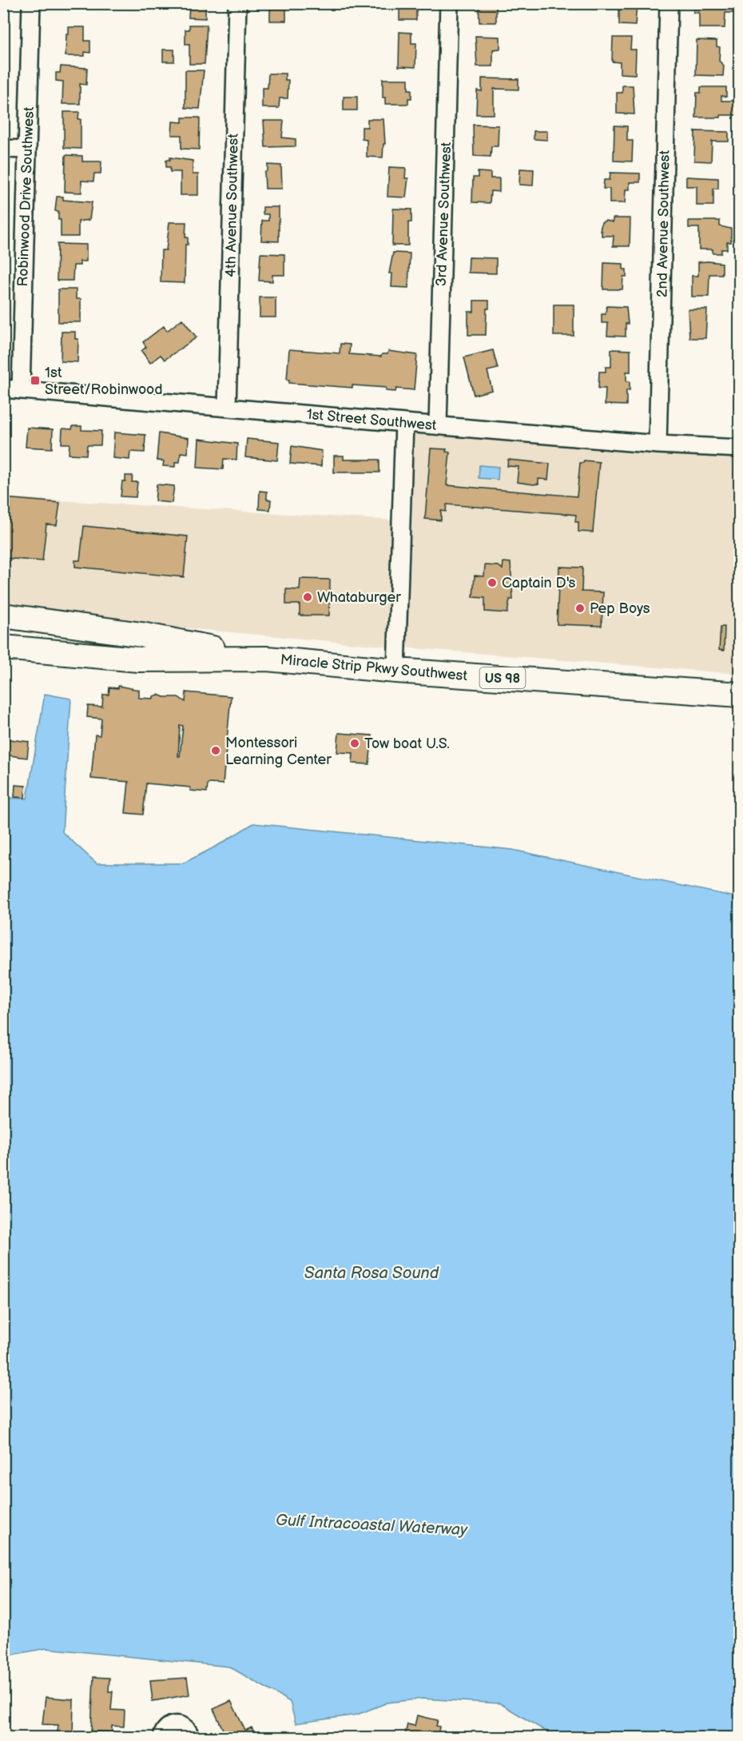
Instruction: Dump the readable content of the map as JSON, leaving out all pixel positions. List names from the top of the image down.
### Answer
{
  "streets": {
    "highway": ["Miracle Strip Pkwy Southwest", "US 98"],
    "street": [
      "Robinwood Drive Southwest",
      "4th Avenue Southwest",
      "3rd Avenue Southwest",
      "2nd Avenue Southwest",
      "1st Street Southwest"
    ]
  },
  "crossings": [
    ["Robinwood Drive Southwest", "1st Street Southwest"],
    ["4th Avenue Southwest", "1st Street Southwest"],
    ["3rd Avenue Southwest", "1st Street Southwest"],
    ["2nd Avenue Southwest", "1st Street Southwest"]
  ],
  "water": ["Santa Rosa Sound", "Gulf Intracoastal Waterway"],
  "places": {
    "transit": ["1st Street/Robinwood"],
    "other": [
      "Captain D's",
      "Whataburger",
      "Pep Boys",
      "Tow boat U.S.",
      "Montessori Learning Center"
    ]
  }
}
